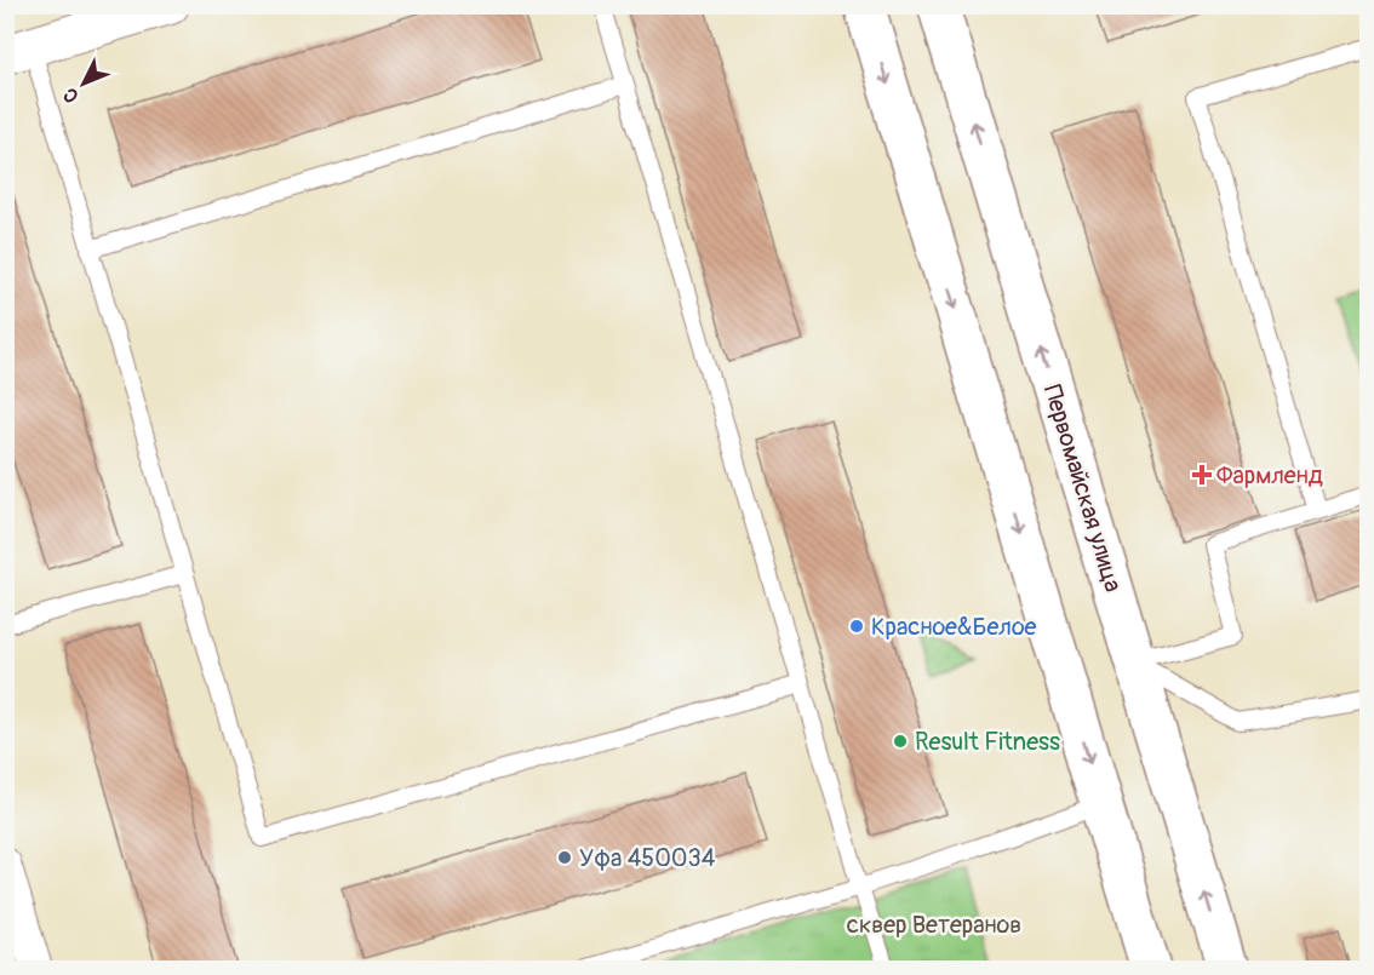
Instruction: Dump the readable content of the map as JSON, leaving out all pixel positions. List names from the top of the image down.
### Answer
{
  "streets": {
    "main road": ["Первомайская улица"]
  },
  "parks": ["сквер Ветеранов"],
  "places": {
    "health": ["Фармленд"],
    "other": ["Красное&Белое", "Result Fitness", "Уфа 450034"]
  },
  "north": "bottom left"
}
